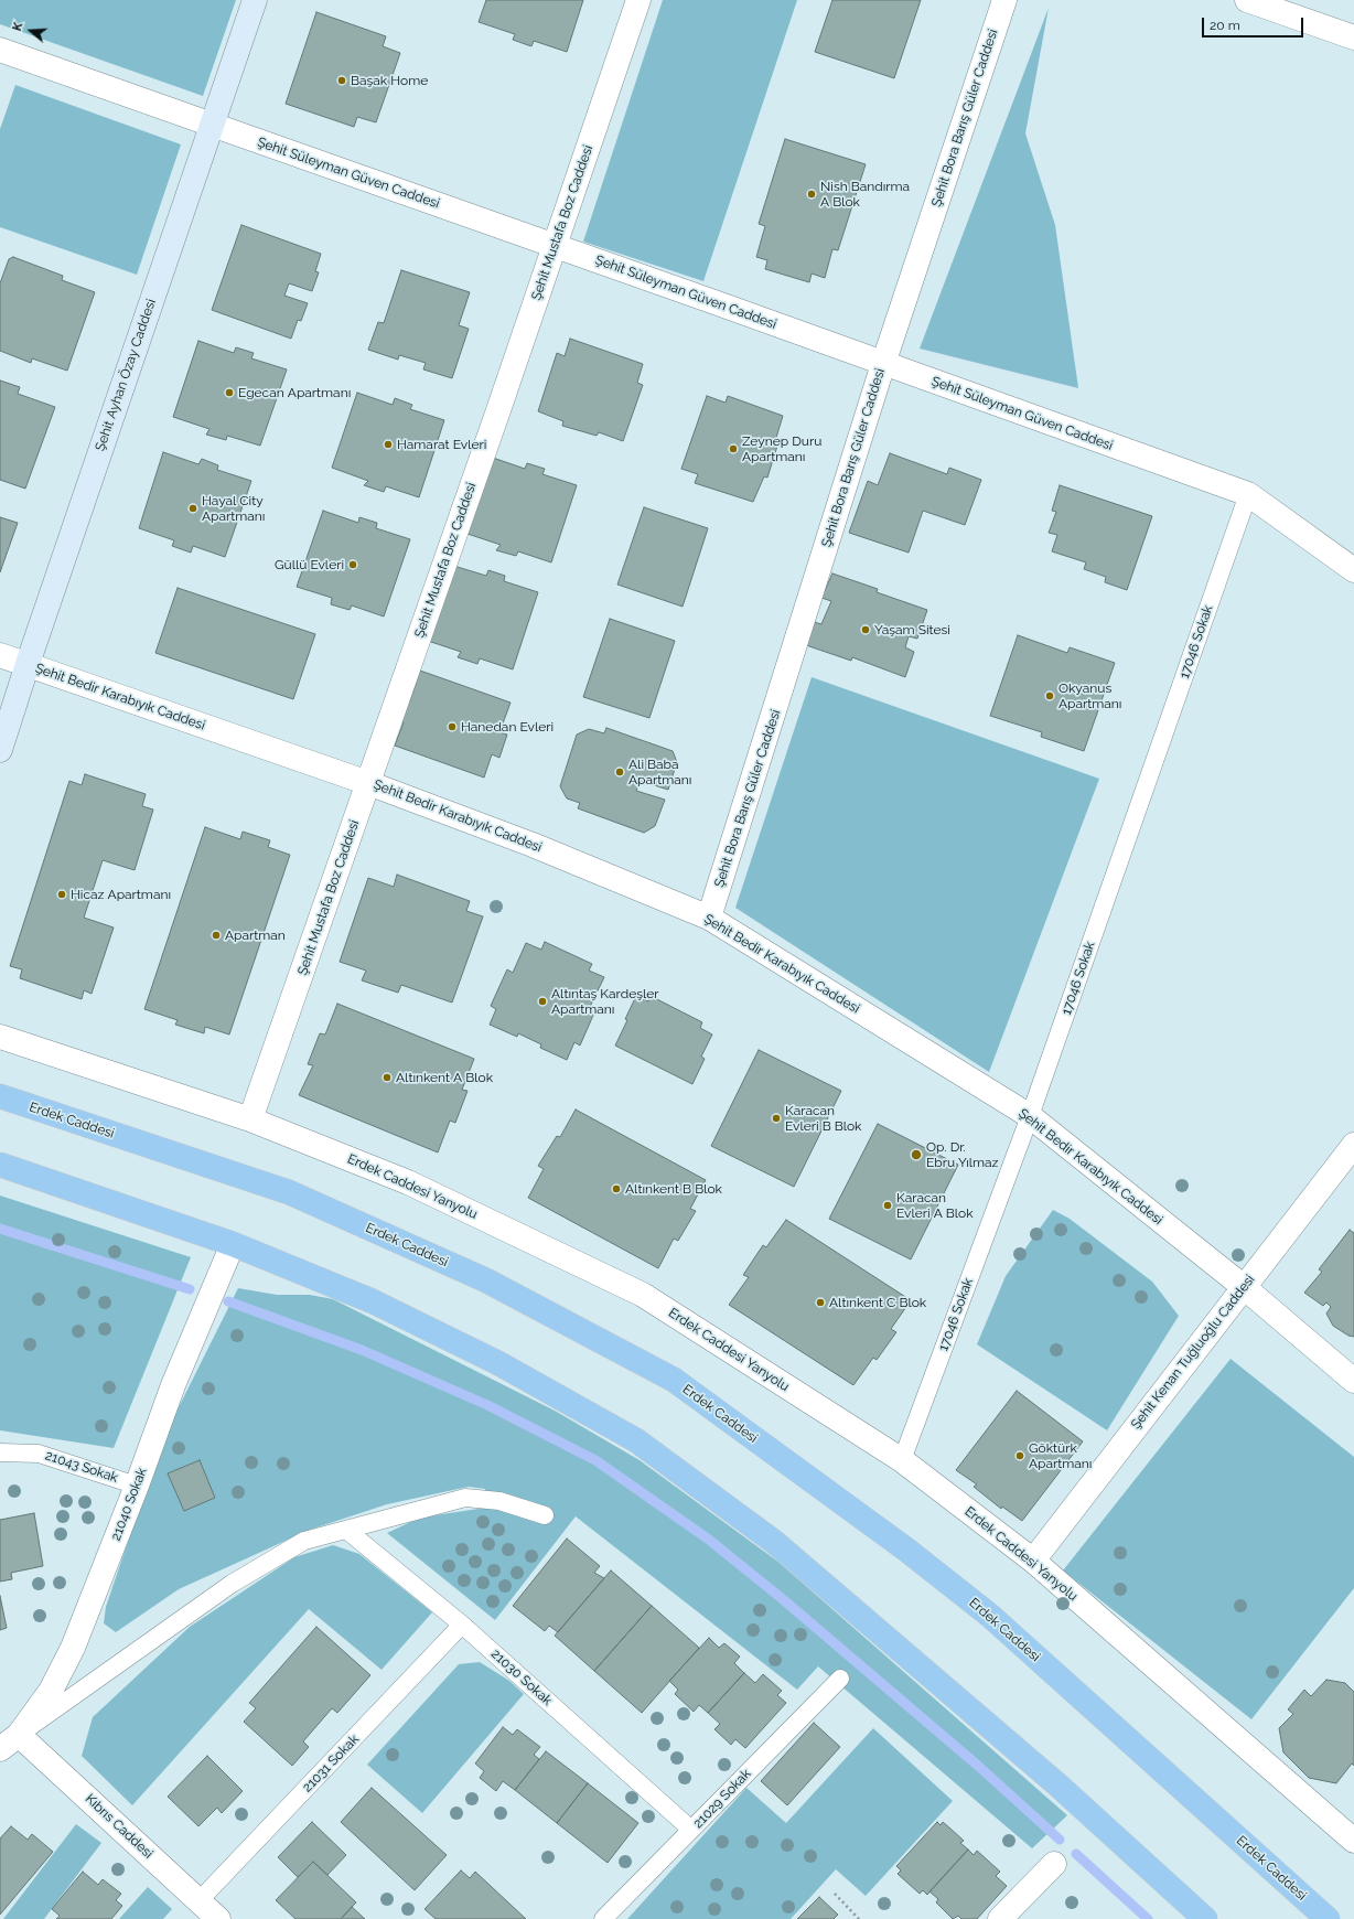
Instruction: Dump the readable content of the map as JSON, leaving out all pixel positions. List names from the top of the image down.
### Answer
{
  "streets": {
    "highway": ["Erdek Caddesi"],
    "main road": ["Şehit Ayhan Özay Caddesi"],
    "street": [
      "Şehit Bora Barış Güler Caddesi",
      "Şehit Süleyman Güven Caddesi",
      "Şehit Mustafa Boz Caddesi",
      "Şehit Bedir Karabıyık Caddesi",
      "Erdek Caddesi Yanyolu",
      "Şehit Kenan Tuğluoğlu Caddesi",
      "21040 Sokak",
      "Kıbrıs Caddesi"
    ],
    "lane": [
      "17046 Sokak",
      "21043 Sokak",
      "21030 Sokak",
      "21031 Sokak",
      "21029 Sokak"
    ]
  },
  "crossings": [
    ["Şehit Bora Barış Güler Caddesi", "Şehit Süleyman Güven Caddesi"],
    ["Şehit Bora Barış Güler Caddesi", "Şehit Bedir Karabıyık Caddesi"],
    ["Şehit Süleyman Güven Caddesi", "Şehit Mustafa Boz Caddesi"],
    ["Şehit Süleyman Güven Caddesi", "Şehit Ayhan Özay Caddesi"],
    ["Şehit Süleyman Güven Caddesi", "17046 Sokak"],
    ["Şehit Mustafa Boz Caddesi", "Şehit Bedir Karabıyık Caddesi"],
    ["Şehit Mustafa Boz Caddesi", "Erdek Caddesi Yanyolu"],
    ["Şehit Ayhan Özay Caddesi", "Şehit Bedir Karabıyık Caddesi"],
    ["17046 Sokak", "Şehit Bedir Karabıyık Caddesi"],
    ["17046 Sokak", "Erdek Caddesi Yanyolu"],
    ["Şehit Bedir Karabıyık Caddesi", "Şehit Kenan Tuğluoğlu Caddesi"],
    ["Erdek Caddesi Yanyolu", "Şehit Kenan Tuğluoğlu Caddesi"],
    ["21043 Sokak", "21040 Sokak"],
    ["21040 Sokak", "Kıbrıs Caddesi"],
    ["21030 Sokak", "21031 Sokak"],
    ["21030 Sokak", "21029 Sokak"],
    ["21031 Sokak", "Kıbrıs Caddesi"]
  ],
  "places": [
    "Başak Home",
    "Nish Bandırma A Blok",
    "Egecan Apartmanı",
    "Hamarat Evleri",
    "Zeynep Duru Apartmanı",
    "Hayal City Apartmanı",
    "Güllü Evleri",
    "Yaşam Sitesi",
    "Okyanus Apartmanı",
    "Hanedan Evleri",
    "Ali Baba Apartmanı",
    "Hicaz Apartmanı",
    "Apartman",
    "Altıntaş Kardeşler Apartmanı",
    "Altınkent A Blok",
    "Karacan Evleri B Blok",
    "Op. Dr. Ebru Yılmaz",
    "Altınkent B Blok",
    "Karacan Evleri A Blok",
    "Altınkent C Blok",
    "Göktürk Apartmanı"
  ],
  "scale_bar": "20 m",
  "north": "left"
}
